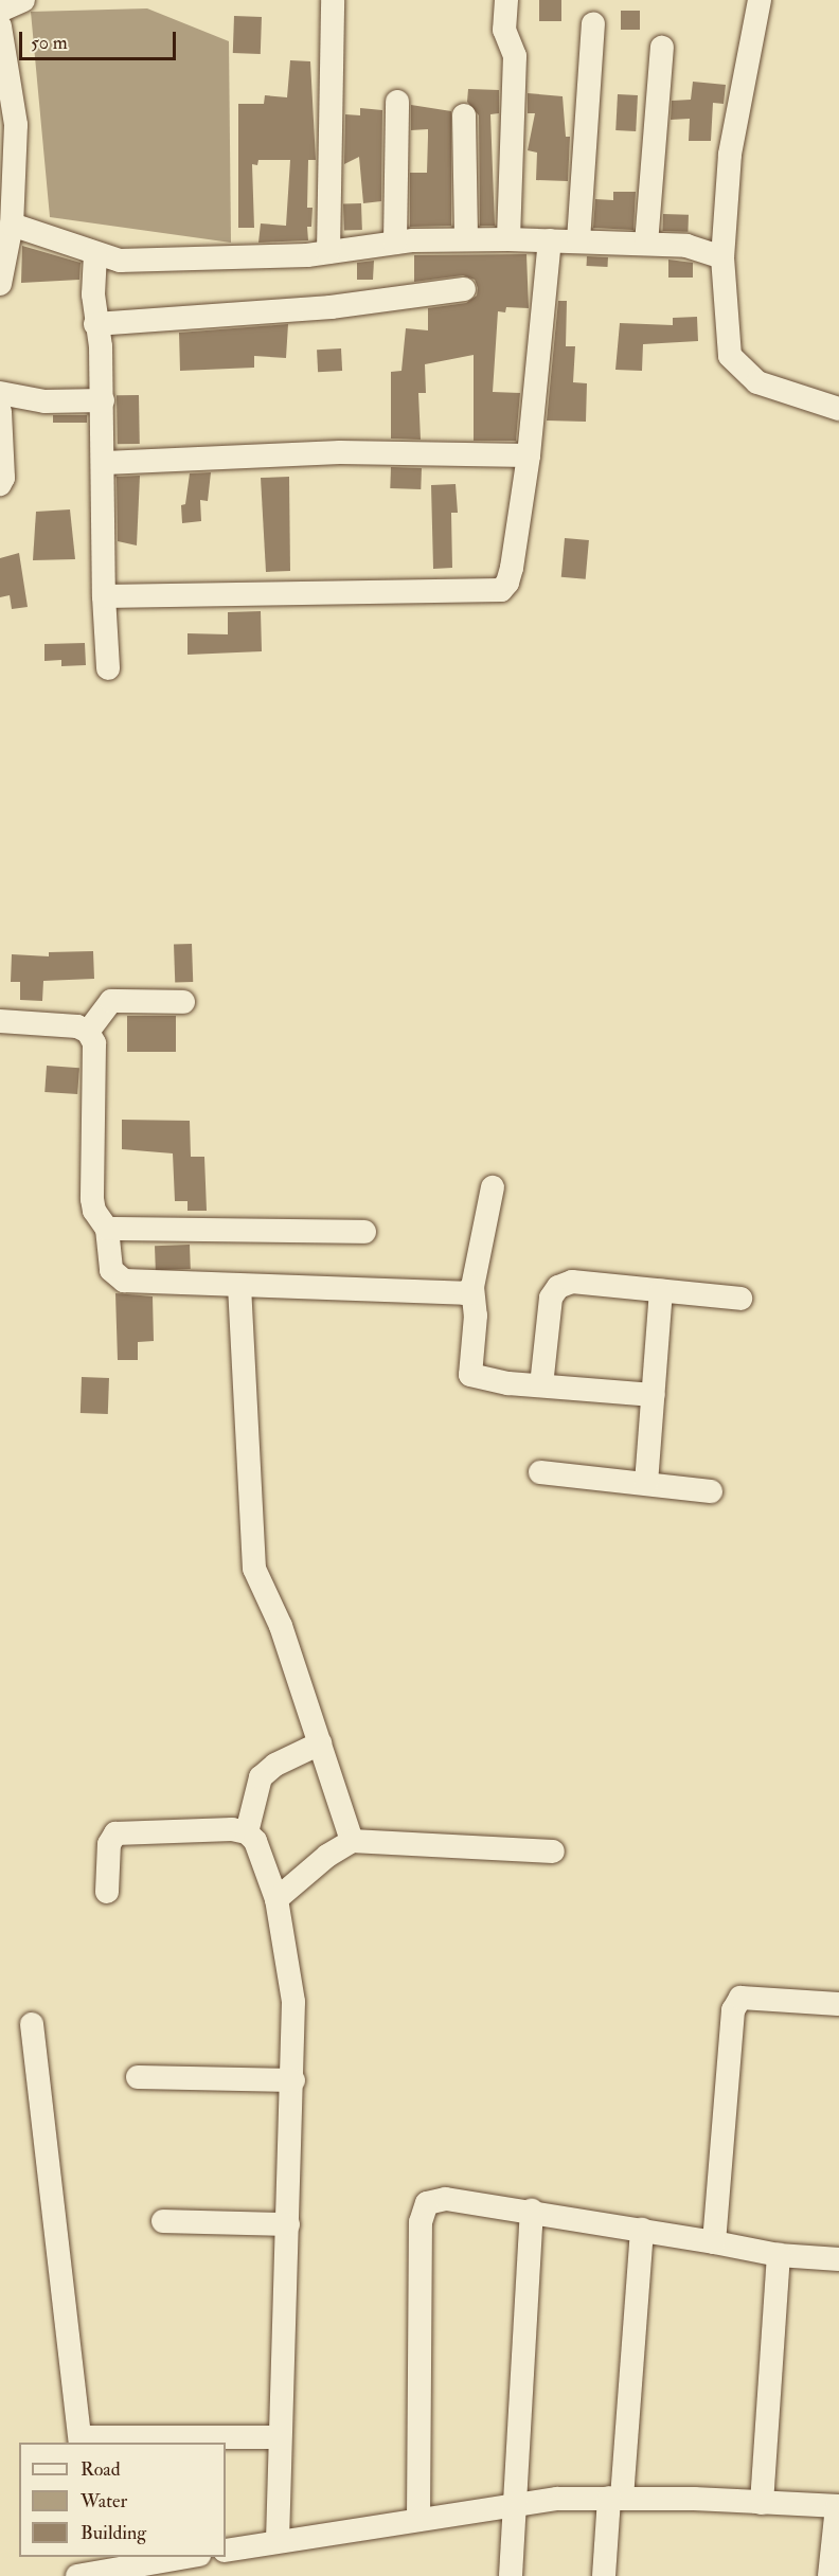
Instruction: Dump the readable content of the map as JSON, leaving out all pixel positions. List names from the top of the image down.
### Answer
{
  "legend": ["Road", "Water", "Building"],
  "scale_bar": "50 m"
}
